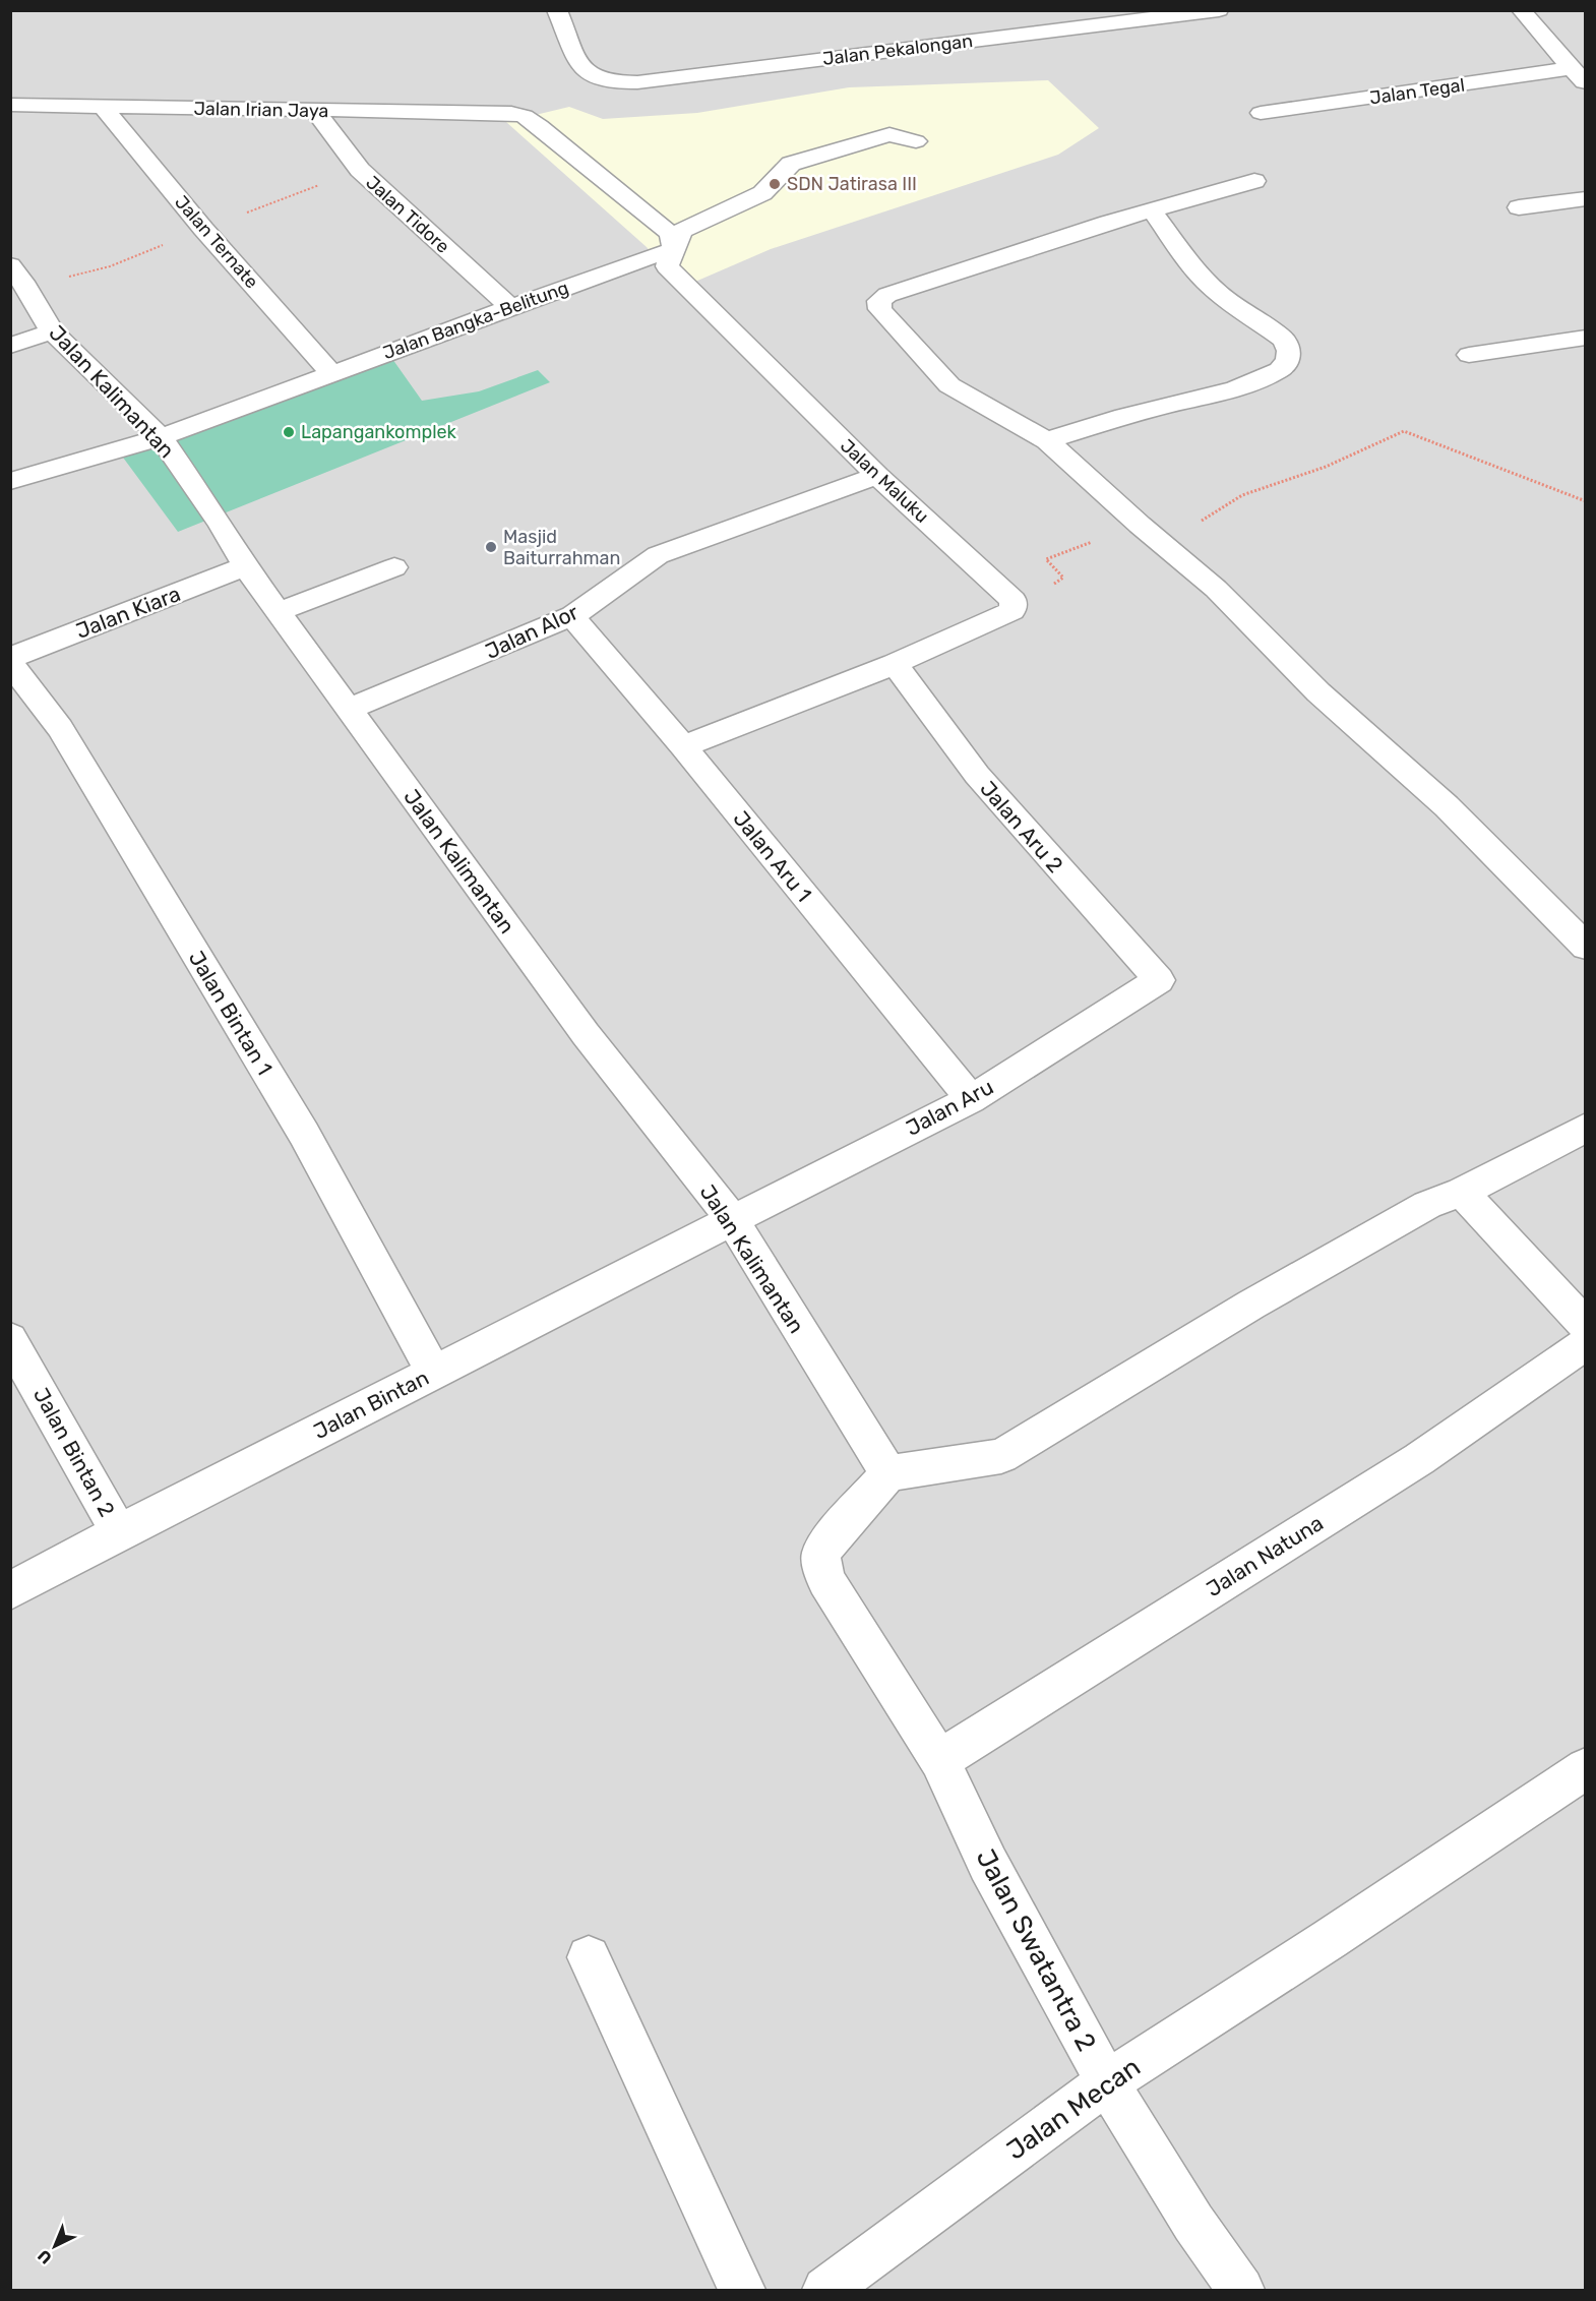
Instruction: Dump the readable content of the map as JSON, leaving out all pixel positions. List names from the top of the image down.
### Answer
{
  "streets": {
    "street": [
      "Jalan Pekalongan",
      "Jalan Tegal",
      "Jalan Irian Jaya",
      "Jalan Tidore",
      "Jalan Ternate",
      "Jalan Bangka-Belitung",
      "Jalan Kalimantan",
      "Jalan Maluku",
      "Jalan Kiara",
      "Jalan Alor",
      "Jalan Aru 2",
      "Jalan Aru 1",
      "Jalan Bintan 1",
      "Jalan Aru",
      "Jalan Bintan",
      "Jalan Bintan 2",
      "Jalan Natuna",
      "Jalan Swatantra 2",
      "Jalan Mecan"
    ]
  },
  "crossings": [
    ["Jalan Irian Jaya", "Jalan Tidore"],
    ["Jalan Irian Jaya", "Jalan Ternate"],
    ["Jalan Irian Jaya", "Jalan Maluku"],
    ["Jalan Tidore", "Jalan Bangka-Belitung"],
    ["Jalan Ternate", "Jalan Bangka-Belitung"],
    ["Jalan Bangka-Belitung", "Jalan Kalimantan"],
    ["Jalan Bangka-Belitung", "Jalan Maluku"],
    ["Jalan Kalimantan", "Jalan Kiara"],
    ["Jalan Kalimantan", "Jalan Alor"],
    ["Jalan Kalimantan", "Jalan Aru"],
    ["Jalan Kalimantan", "Jalan Bintan"],
    ["Jalan Kalimantan", "Jalan Swatantra 2"],
    ["Jalan Maluku", "Jalan Alor"],
    ["Jalan Alor", "Jalan Aru 1"],
    ["Jalan Aru 2", "Jalan Aru"],
    ["Jalan Aru 1", "Jalan Aru"],
    ["Jalan Bintan 1", "Jalan Bintan"],
    ["Jalan Aru", "Jalan Bintan"],
    ["Jalan Bintan", "Jalan Bintan 2"],
    ["Jalan Natuna", "Jalan Swatantra 2"],
    ["Jalan Swatantra 2", "Jalan Mecan"]
  ],
  "places": ["SDN Jatirasa III", "Lapangankomplek", "Masjid Baiturrahman"],
  "north": "bottom left"
}
